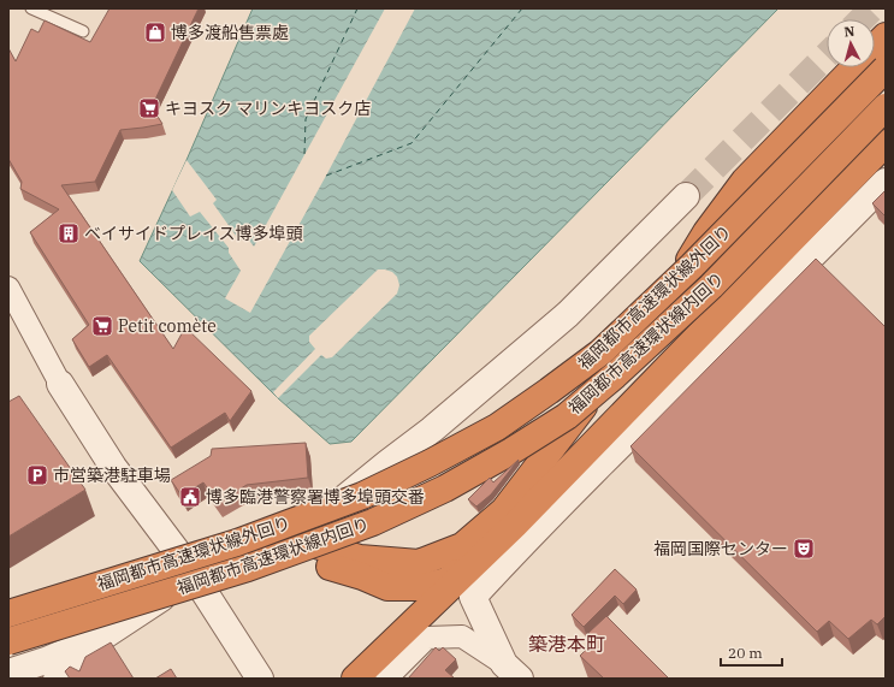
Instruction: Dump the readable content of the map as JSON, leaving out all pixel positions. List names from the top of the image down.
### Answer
{
  "streets": {
    "highway": ["福岡都市高速環状線外回り", "福岡都市高速環状線内回り"]
  },
  "districts": ["築港本町"],
  "places": {
    "shop": ["博多渡船售票處"],
    "supermarket": ["キヨスク マリンキヨスク店", "Petit comète"],
    "building": ["ベイサイドプレイス博多埠頭"],
    "parking": ["市営築港駐車場"],
    "public building": ["博多臨港警察署博多埠頭交番"],
    "theatre": ["福岡国際センター"]
  },
  "scale_bar": "20 m",
  "north": "top"
}
